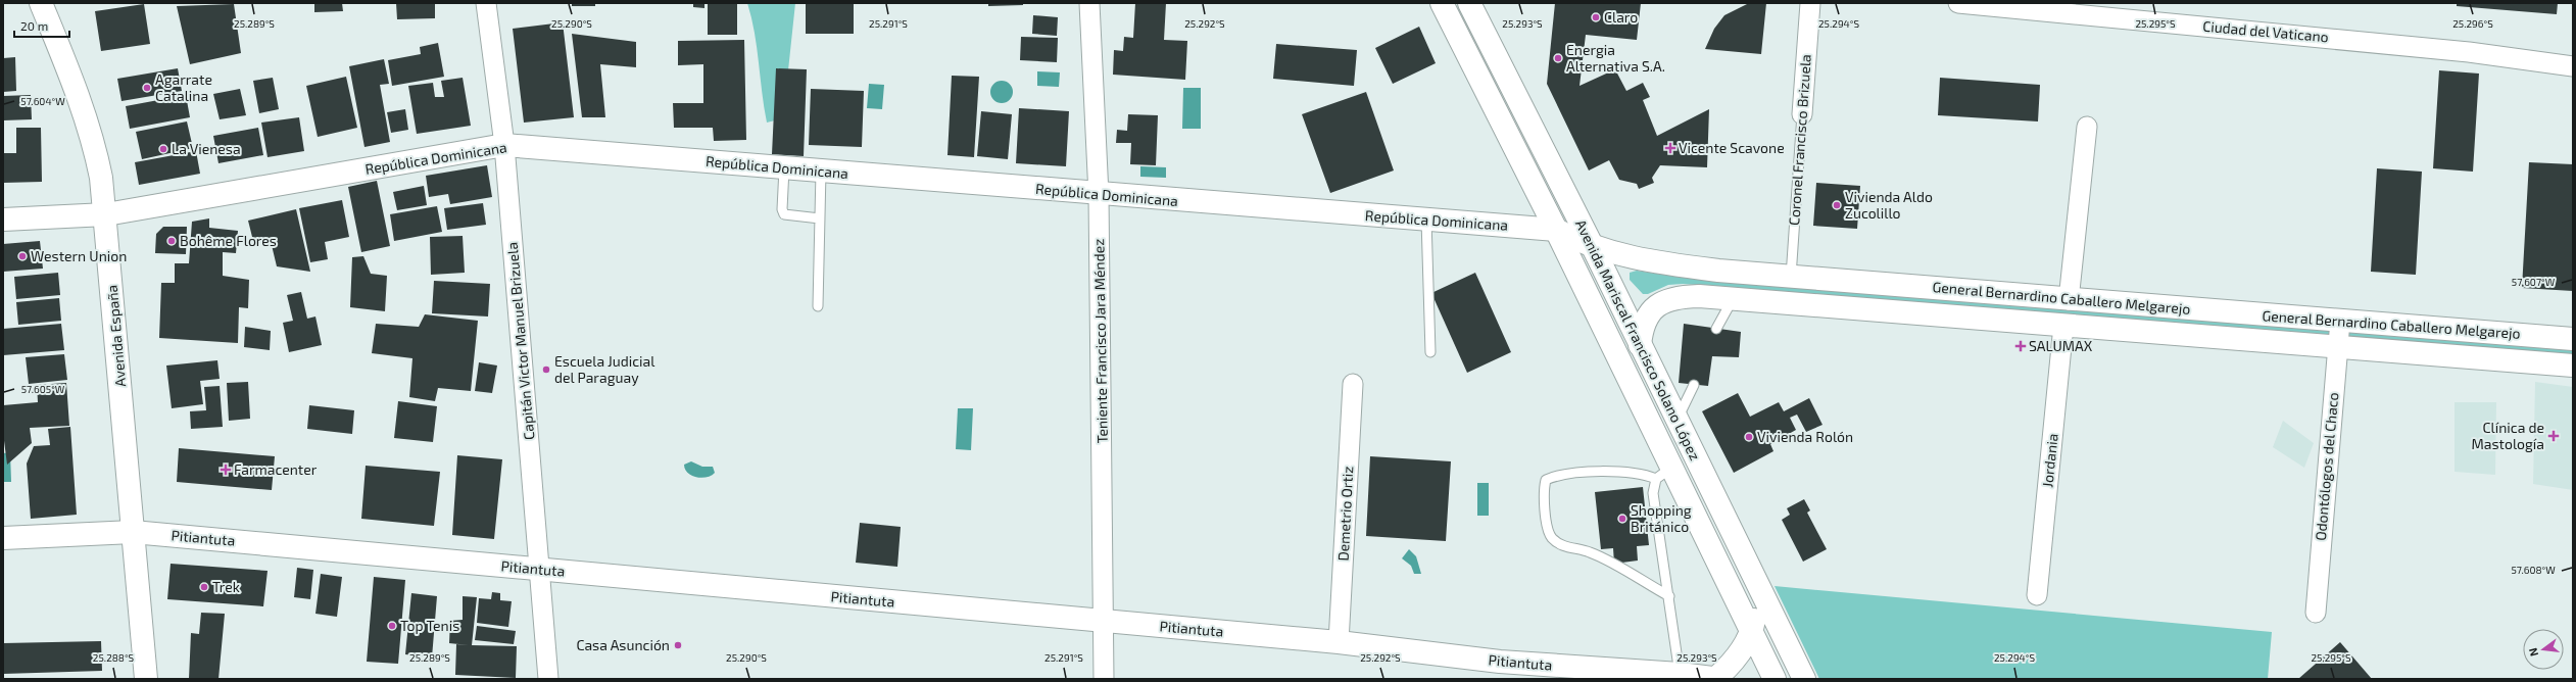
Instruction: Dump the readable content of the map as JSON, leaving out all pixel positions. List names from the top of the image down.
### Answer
{
  "streets": {
    "main road": [
      "República Dominicana",
      "General Bernardino Caballero Melgarejo",
      "Avenida España",
      "Avenida Mariscal Francisco Solano López",
      "Pitiantuta"
    ],
    "street": [
      "Ciudad del Vaticano",
      "Coronel Francisco Brizuela",
      "Capitán Victor Manuel Brizuela",
      "Teniente Francisco Jara Méndez",
      "Jordania",
      "Odontólogos del Chaco",
      "Demetrio Ortiz"
    ]
  },
  "crossings": [
    ["Coronel Francisco Brizuela", "General Bernardino Caballero Melgarejo"],
    ["República Dominicana", "General Bernardino Caballero Melgarejo"],
    ["República Dominicana", "Avenida España"],
    ["República Dominicana", "Avenida Mariscal Francisco Solano López"],
    ["República Dominicana", "Capitán Victor Manuel Brizuela"],
    ["República Dominicana", "Teniente Francisco Jara Méndez"],
    ["General Bernardino Caballero Melgarejo", "Avenida Mariscal Francisco Solano López"],
    ["General Bernardino Caballero Melgarejo", "Jordania"],
    ["General Bernardino Caballero Melgarejo", "Odontólogos del Chaco"],
    ["Avenida España", "Pitiantuta"],
    ["Capitán Victor Manuel Brizuela", "Pitiantuta"],
    ["Teniente Francisco Jara Méndez", "Pitiantuta"],
    ["Demetrio Ortiz", "Pitiantuta"]
  ],
  "places": {
    "other": [
      "Claro",
      "Energia Alternativa S.A.",
      "Agarrate Catalina",
      "La Vienesa",
      "Vivienda Aldo Zucolillo",
      "Bohême Flores",
      "Western Union",
      "Escuela Judicial del Paraguay",
      "Vivienda Rolón",
      "Shopping Británico",
      "Trek",
      "Top Tenis",
      "Casa Asunción"
    ],
    "health": [
      "Vicente Scavone",
      "SALUMAX",
      "Clínica de Mastología",
      "Farmacenter"
    ]
  },
  "scale_bar": "20 m",
  "north": "left",
  "coordinates": [
    "25.289°S",
    "25.290°S",
    "25.291°S",
    "25.292°S",
    "25.293°S",
    "25.294°S",
    "25.295°S",
    "25.296°S",
    "57.604°W",
    "57.607°W",
    "57.605°W",
    "57.608°W",
    "25.288°S"
  ]
}
